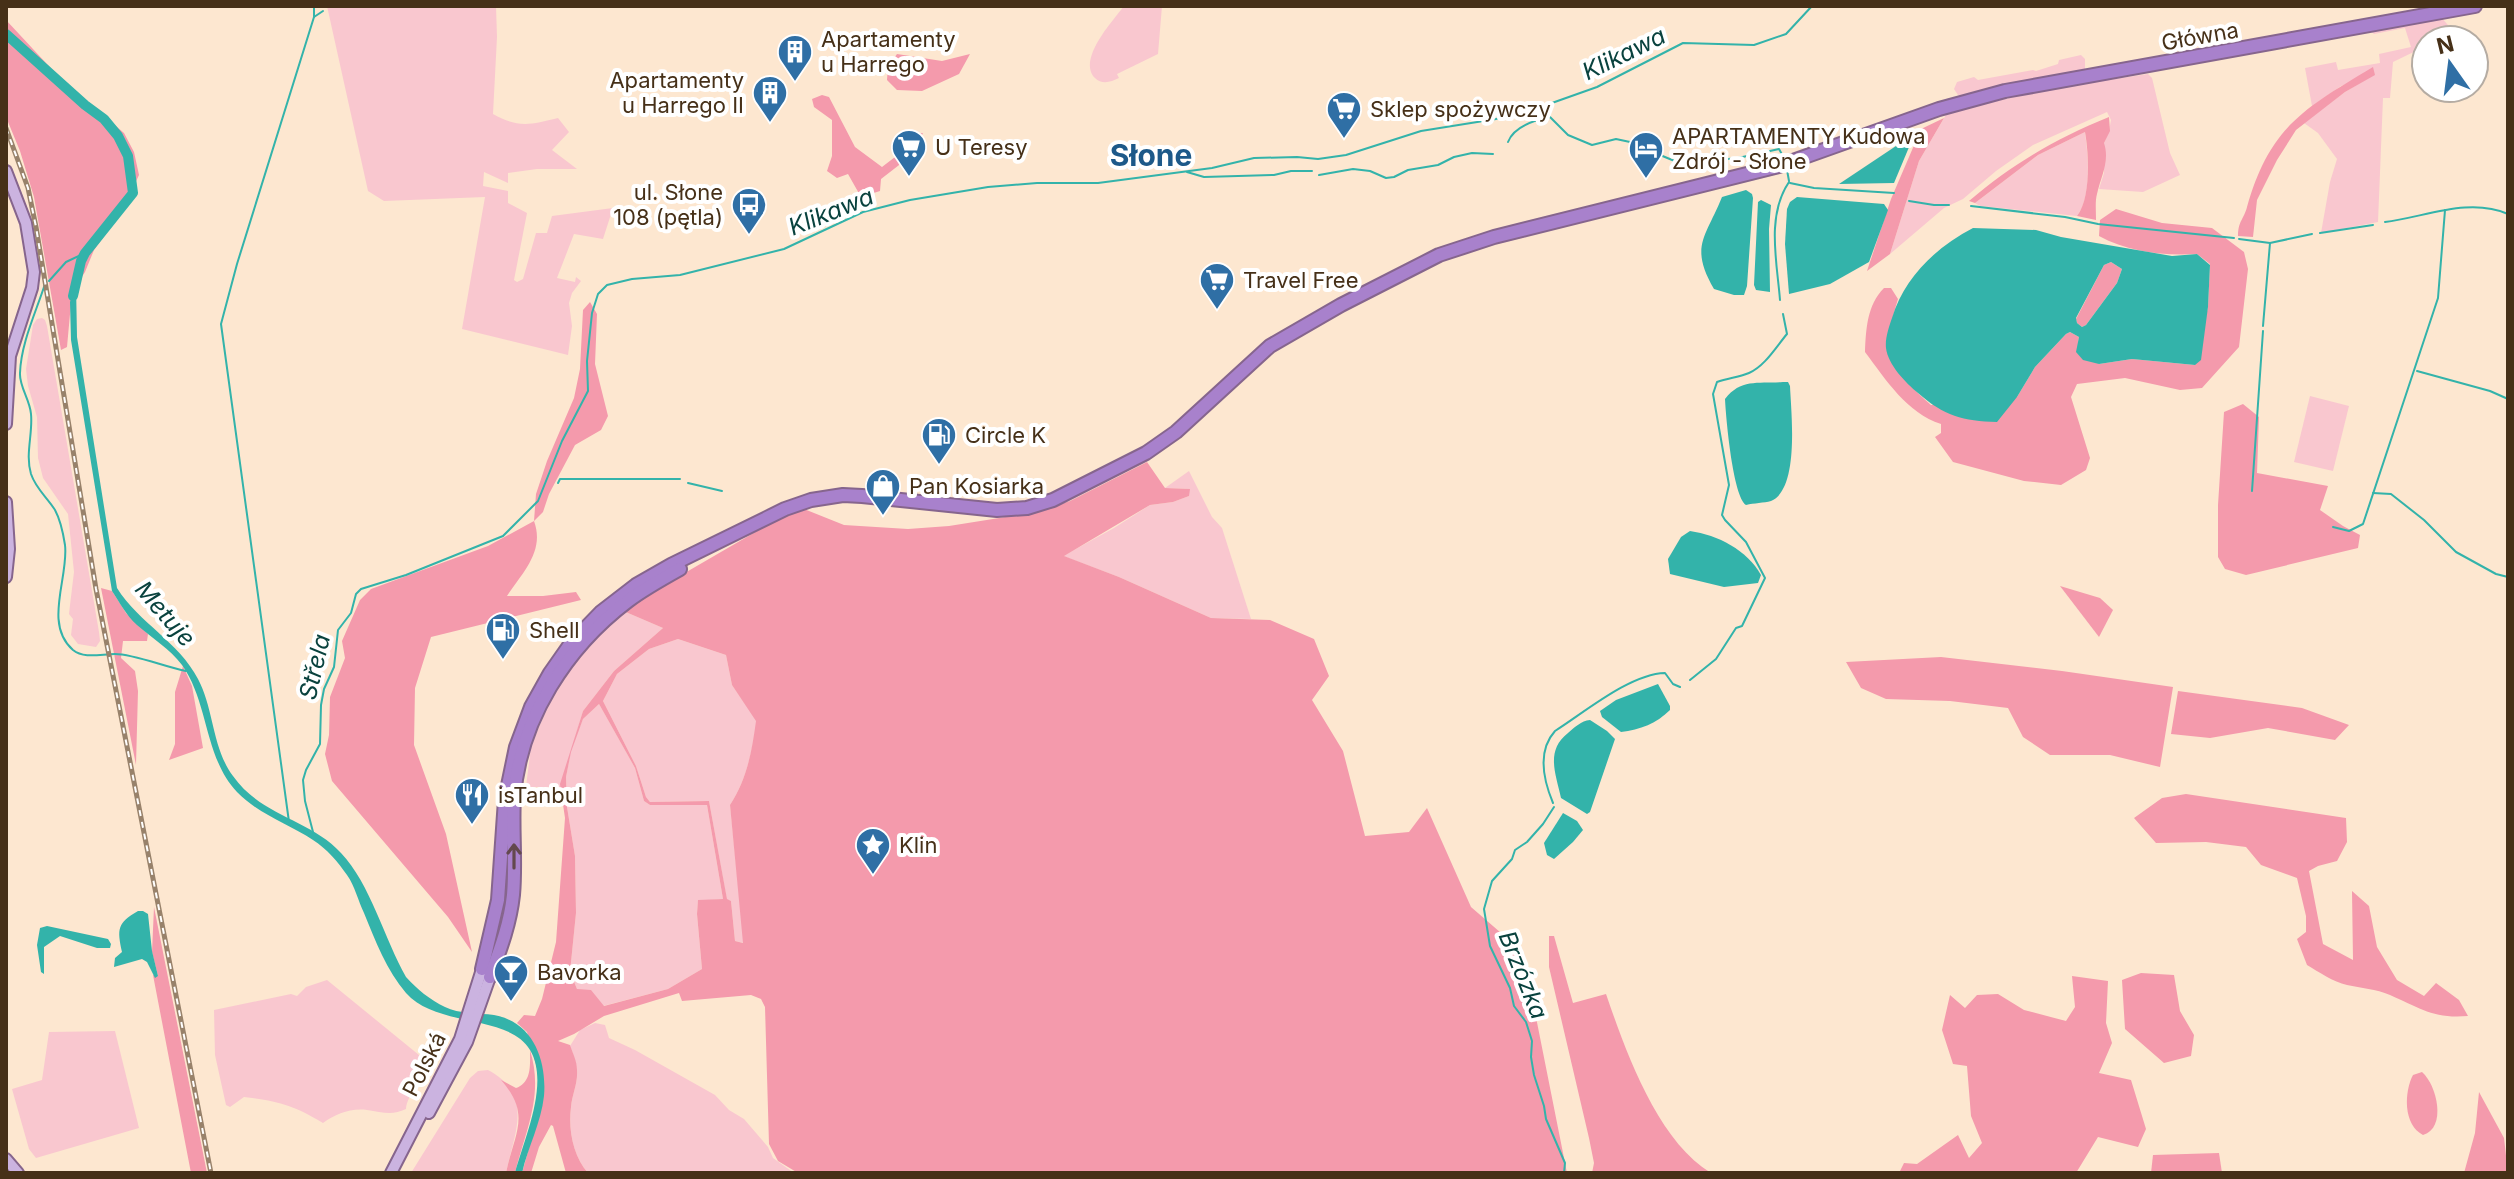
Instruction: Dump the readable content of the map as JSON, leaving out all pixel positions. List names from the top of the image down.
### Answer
{
  "streets": {
    "highway": ["Główna"],
    "main road": ["Polská"]
  },
  "crossings": [
    ["Główna", "Polská"]
  ],
  "districts": ["Słone"],
  "water": [
    "Klikawa",
    "Metuje",
    "Střela",
    "Brzózka"
  ],
  "places": {
    "building": ["Apartamenty u Harrego", "Apartamenty u Harrego II"],
    "supermarket": ["Sklep spożywczy", "U Teresy", "Travel Free"],
    "hotel": ["APARTAMENTY Kudowa Zdrój - Słone"],
    "bus stop": ["ul. Słone 108 (pętla)"],
    "fuel station": ["Circle K", "Shell"],
    "shop": ["Pan Kosiarka"],
    "restaurant": ["isTanbul"],
    "place": ["Klin"],
    "bar": ["Bavorka"]
  },
  "north": "top"
}
